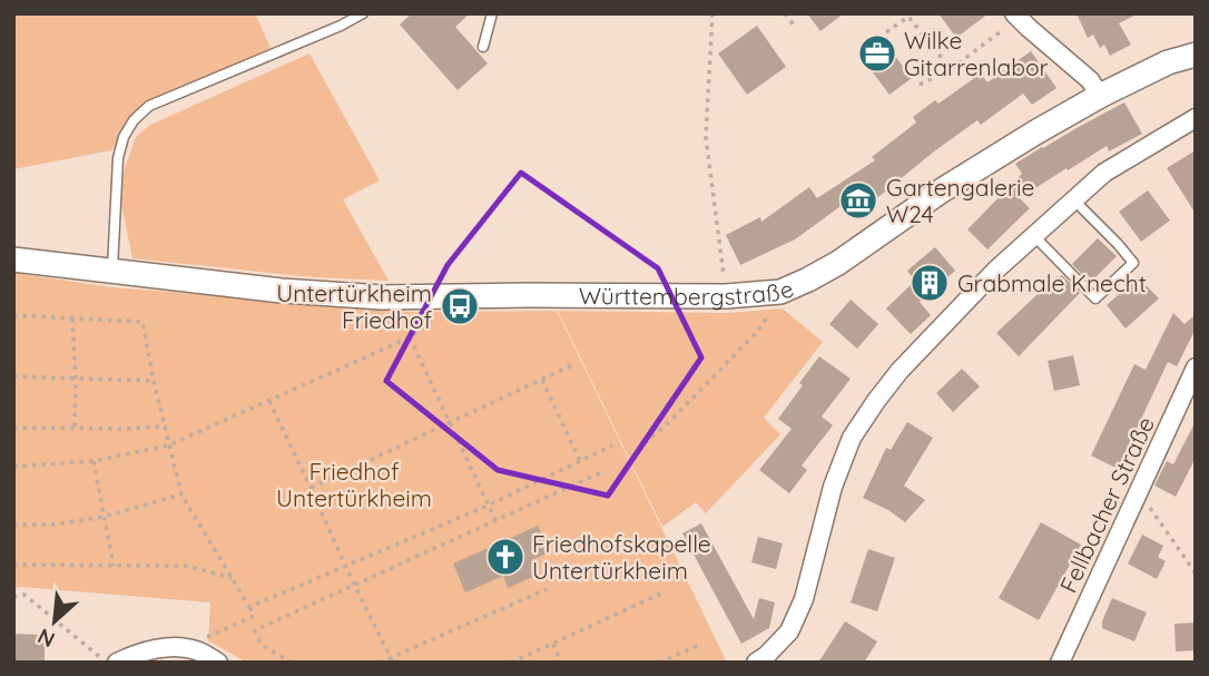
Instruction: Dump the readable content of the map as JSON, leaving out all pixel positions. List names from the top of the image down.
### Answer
{
  "streets": {
    "street": ["Württembergstraße", "Fellbacher Straße"]
  },
  "parks": ["Friedhof Untertürkheim"],
  "places": {
    "office": ["Wilke Gitarrenlabor"],
    "museum": ["Gartengalerie W24"],
    "building": ["Grabmale Knecht"],
    "bus stop": ["Untertürkheim Friedhof"],
    "church": ["Friedhofskapelle Untertürkheim"]
  },
  "north": "bottom left"
}
